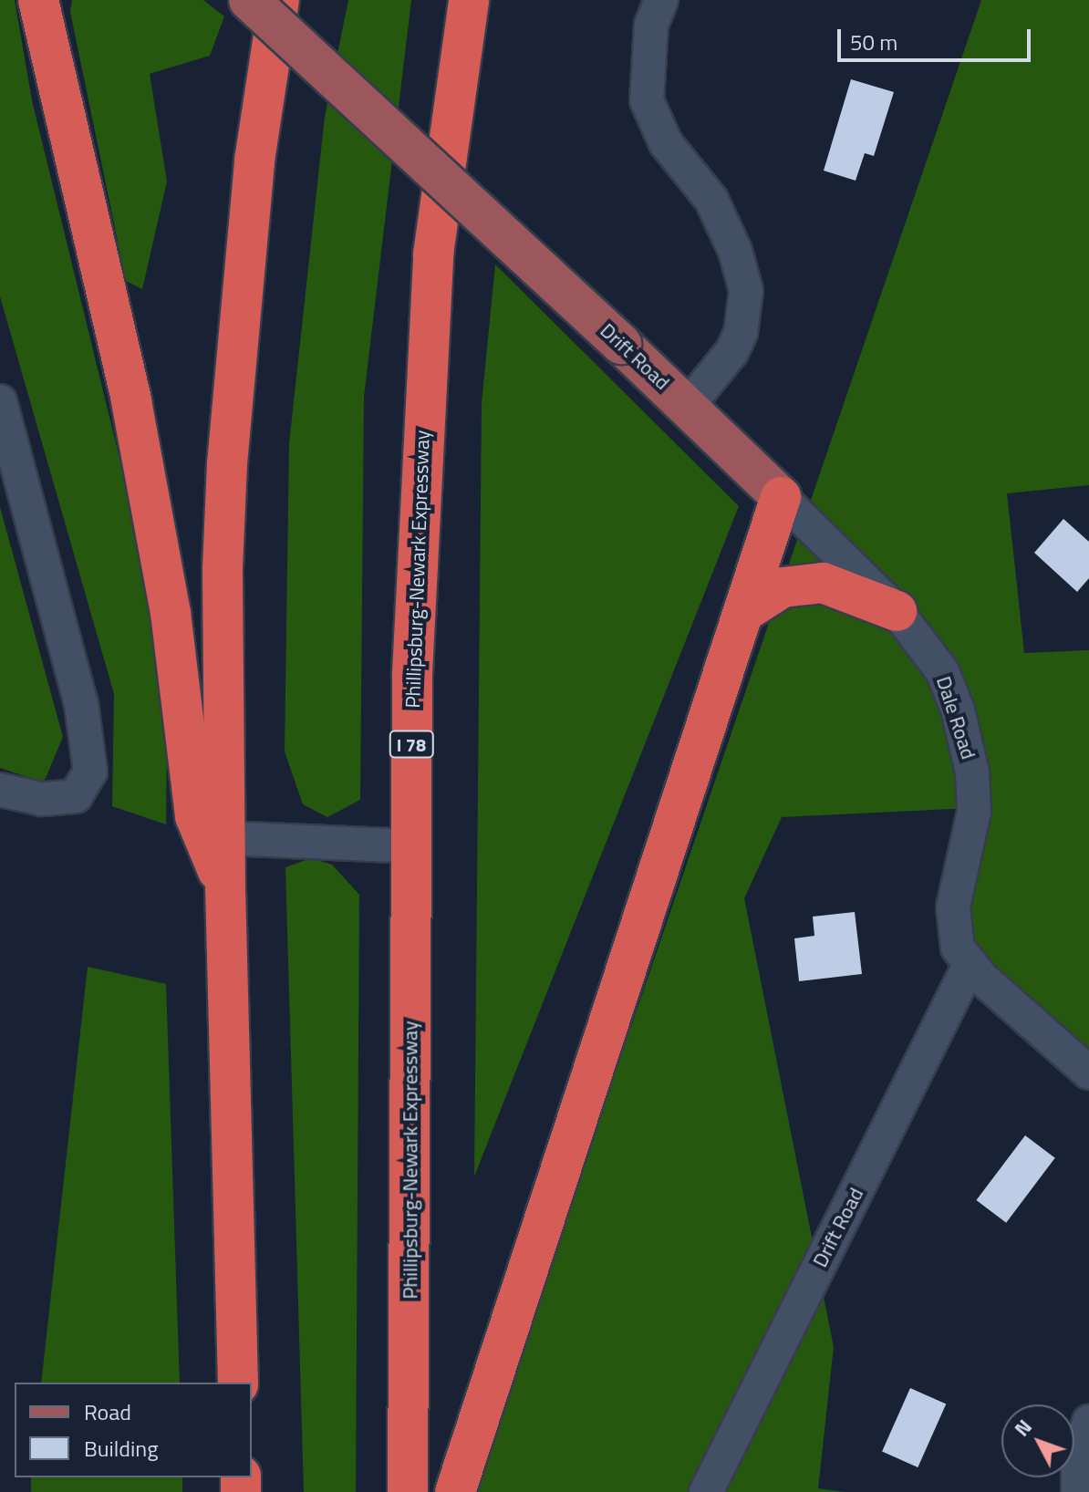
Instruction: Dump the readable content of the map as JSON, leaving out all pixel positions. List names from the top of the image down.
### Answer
{
  "streets": {
    "highway": ["Phillipsburg-Newark Expressway", "I 78"],
    "main road": ["Drift Road", "Dale Road"]
  },
  "crossings": [
    ["Drift Road", "Dale Road"]
  ],
  "legend": ["Road", "Building"],
  "scale_bar": "50 m",
  "north": "top left"
}
